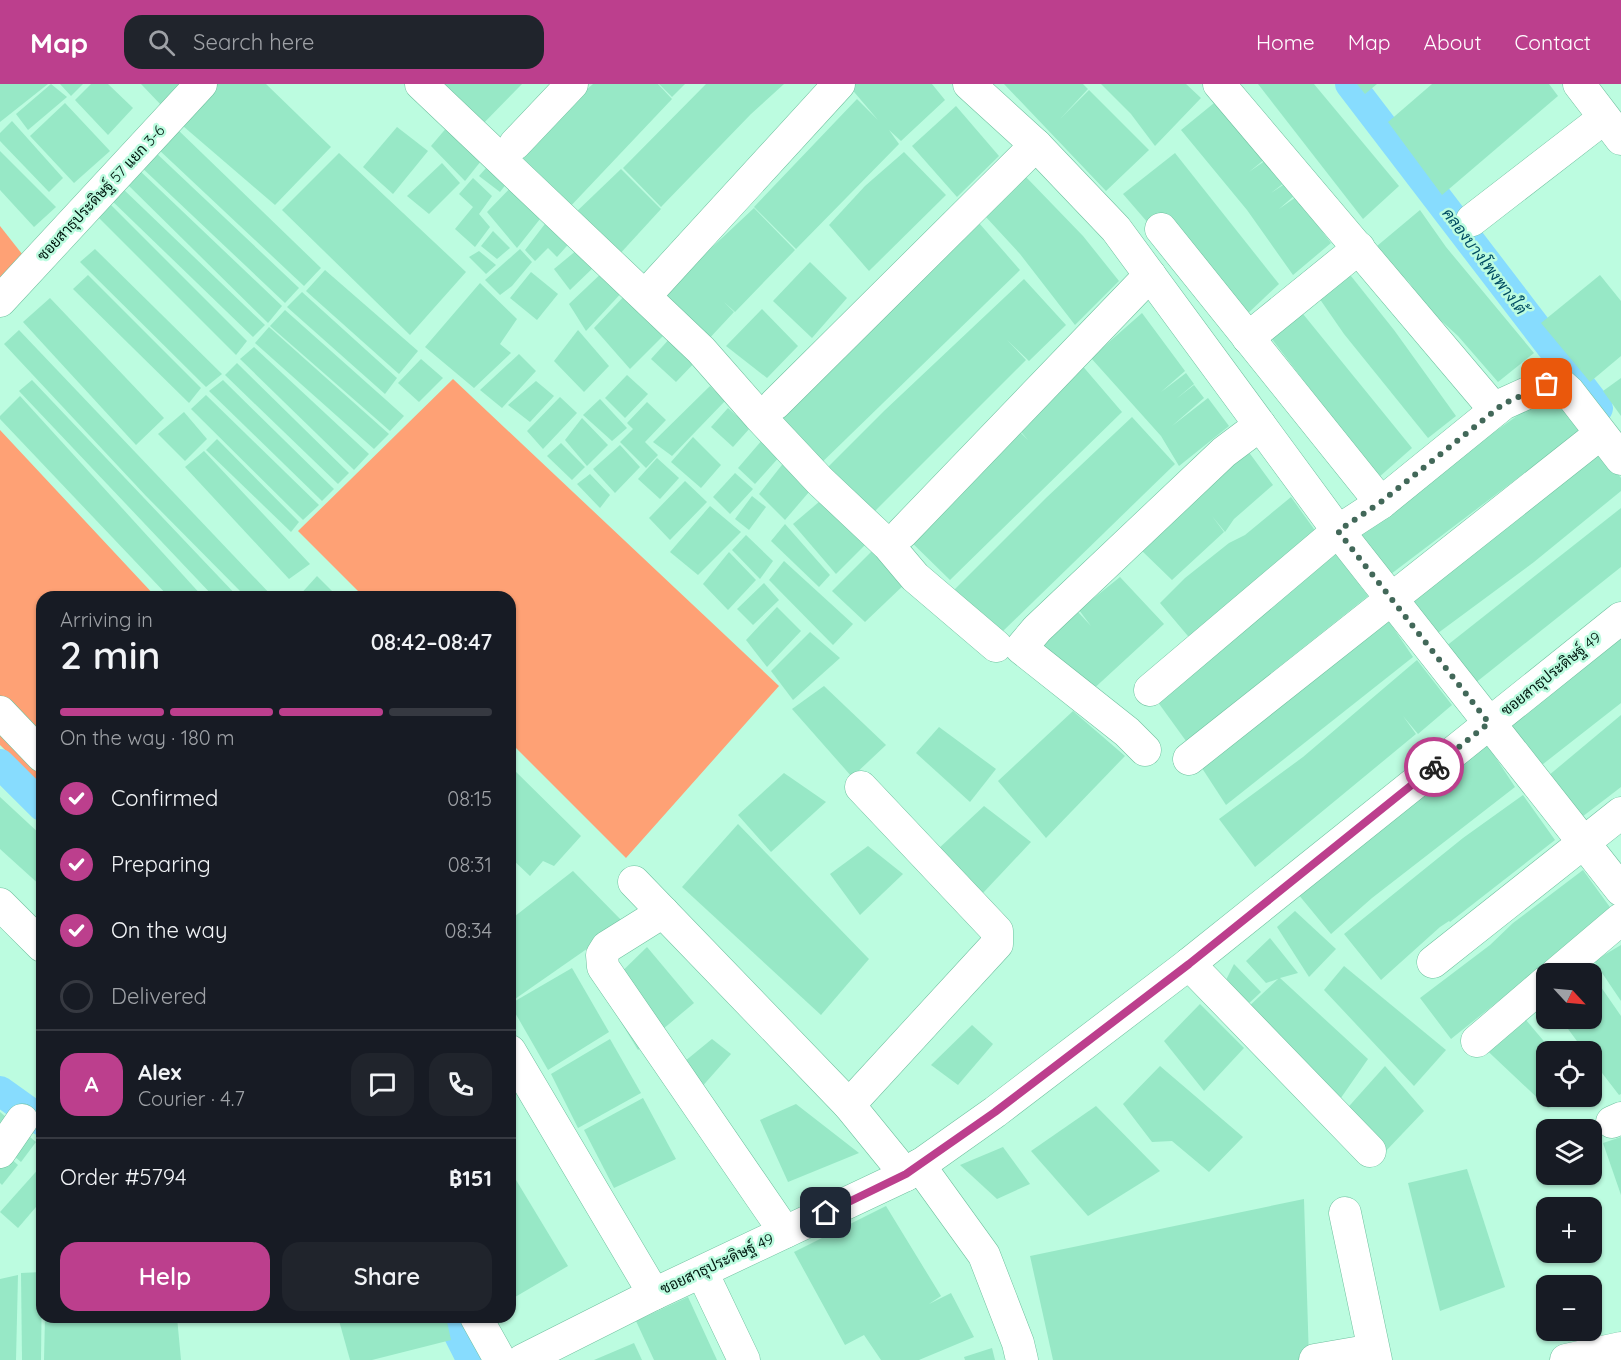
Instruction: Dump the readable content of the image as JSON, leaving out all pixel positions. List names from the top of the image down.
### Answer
{
  "streets": {
    "street": ["ซอยสาธุประดิษฐ์ 57 แยก 3-6", "ซอยสาธุประดิษฐ์ 49"]
  },
  "water": ["คลองบางโพงพางใต้"],
  "north": "bottom right",
  "page": {
    "header": "Map",
    "search": "Search here",
    "nav": [
      "Home",
      "Map",
      "About",
      "Contact"
    ],
    "heading": ["2 min", "Arriving in", "08:42–08:47"],
    "panel": [
      "Alex",
      "Courier · 4.7",
      "Order #5794",
      "฿151"
    ],
    "bar": "On the way · 180 m",
    "list": [
      ["Confirmed", "08:15"],
      ["Preparing", "08:31"],
      ["On the way", "08:34"],
      "Delivered"
    ],
    "map_buttons": ["+", "−"],
    "round": "A",
    "buttons": ["Help", "Share"]
  }
}
